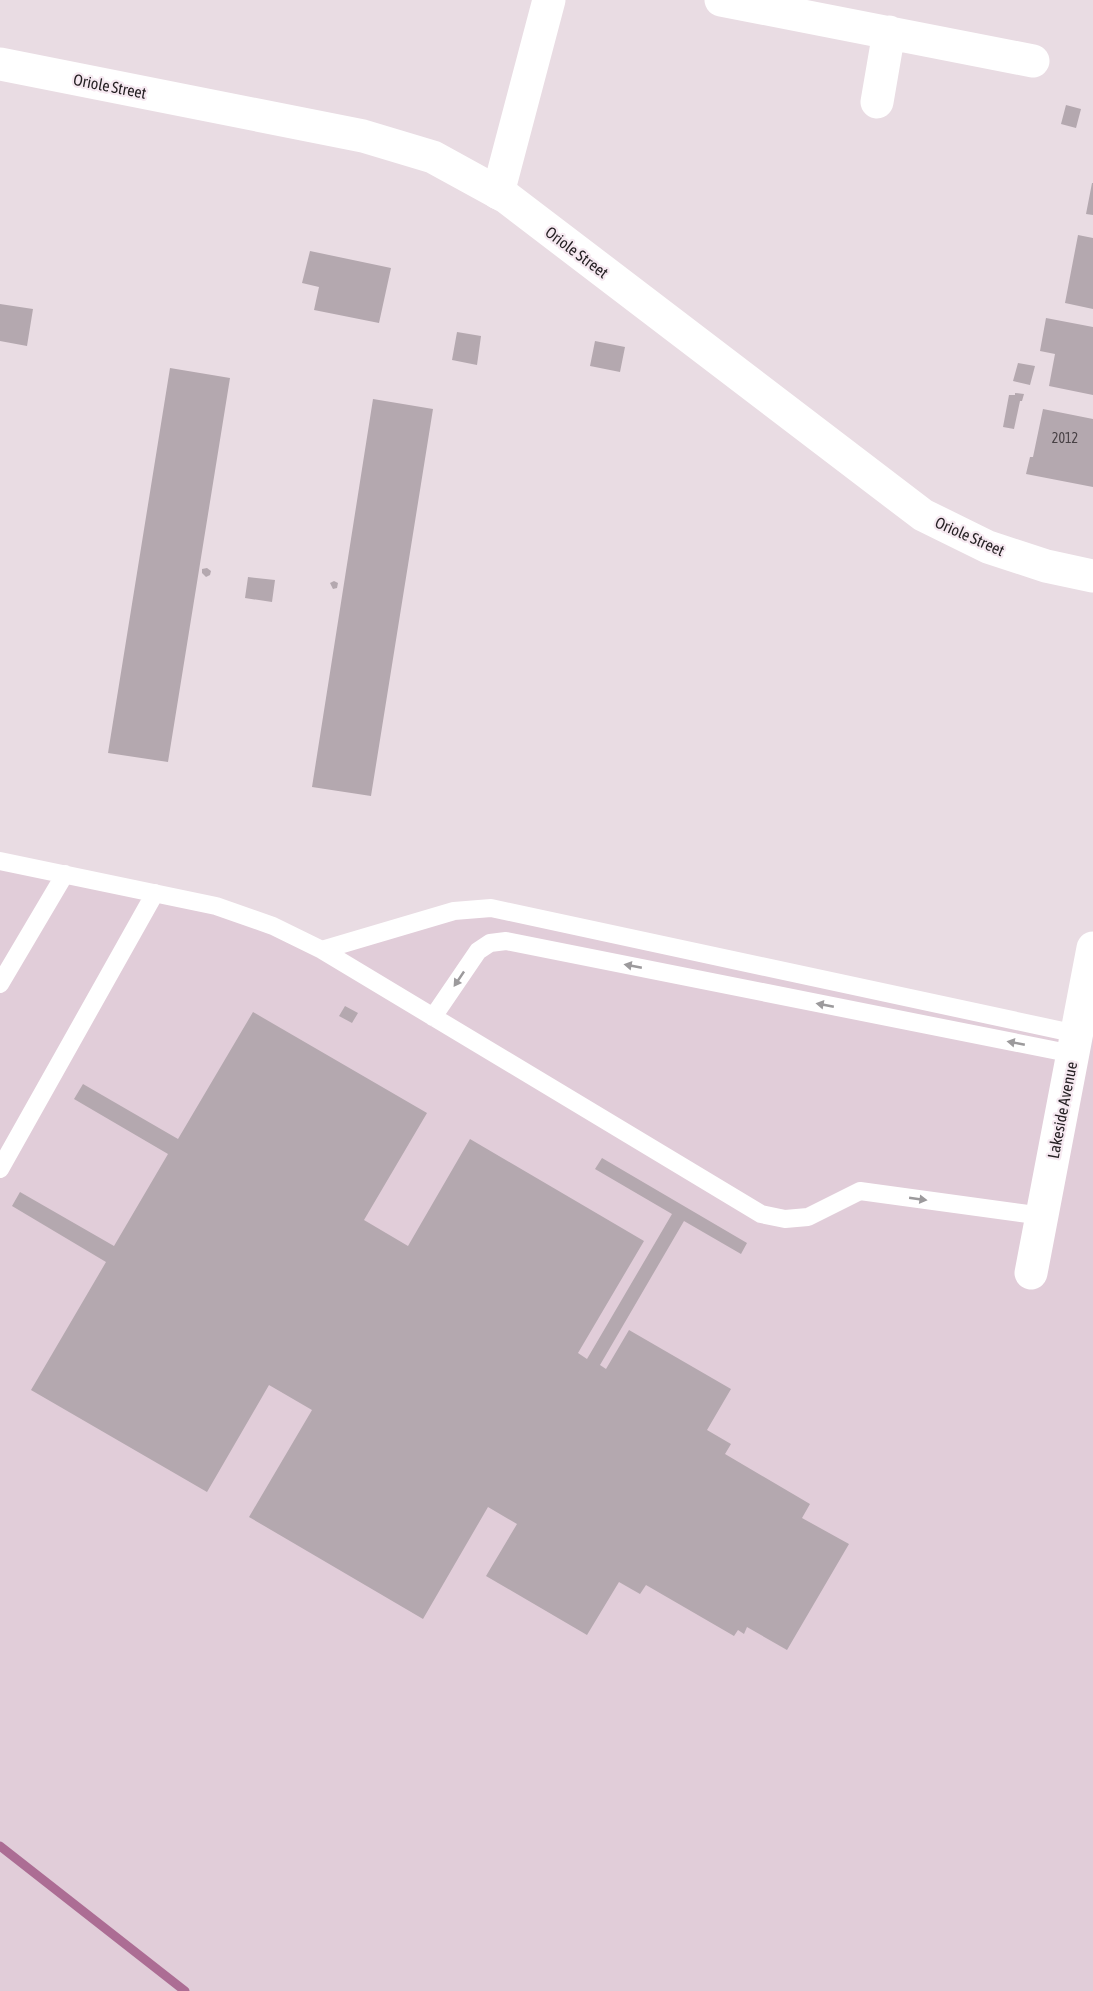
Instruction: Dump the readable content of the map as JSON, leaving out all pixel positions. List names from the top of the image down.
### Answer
{
  "streets": {
    "street": ["Oriole Street", "Lakeside Avenue"]
  },
  "house_numbers": ["2012"]
}
